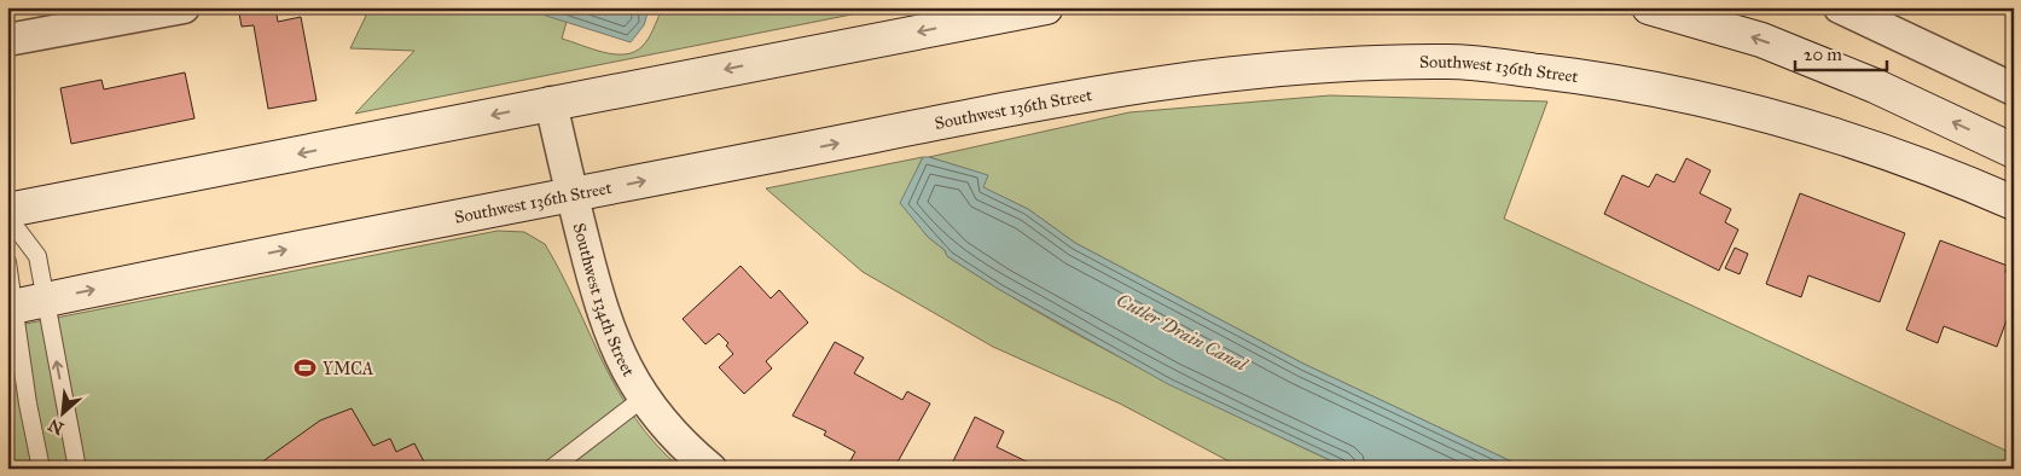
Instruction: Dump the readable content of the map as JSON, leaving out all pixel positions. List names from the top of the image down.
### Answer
{
  "streets": {
    "street": ["Southwest 136th Street", "Southwest 134th Street"]
  },
  "crossings": [
    ["Southwest 136th Street", "Southwest 134th Street"]
  ],
  "water": ["Cutler Drain Canal"],
  "places": {
    "sports": ["YMCA"]
  },
  "scale_bar": "20 m",
  "north": "bottom left"
}
